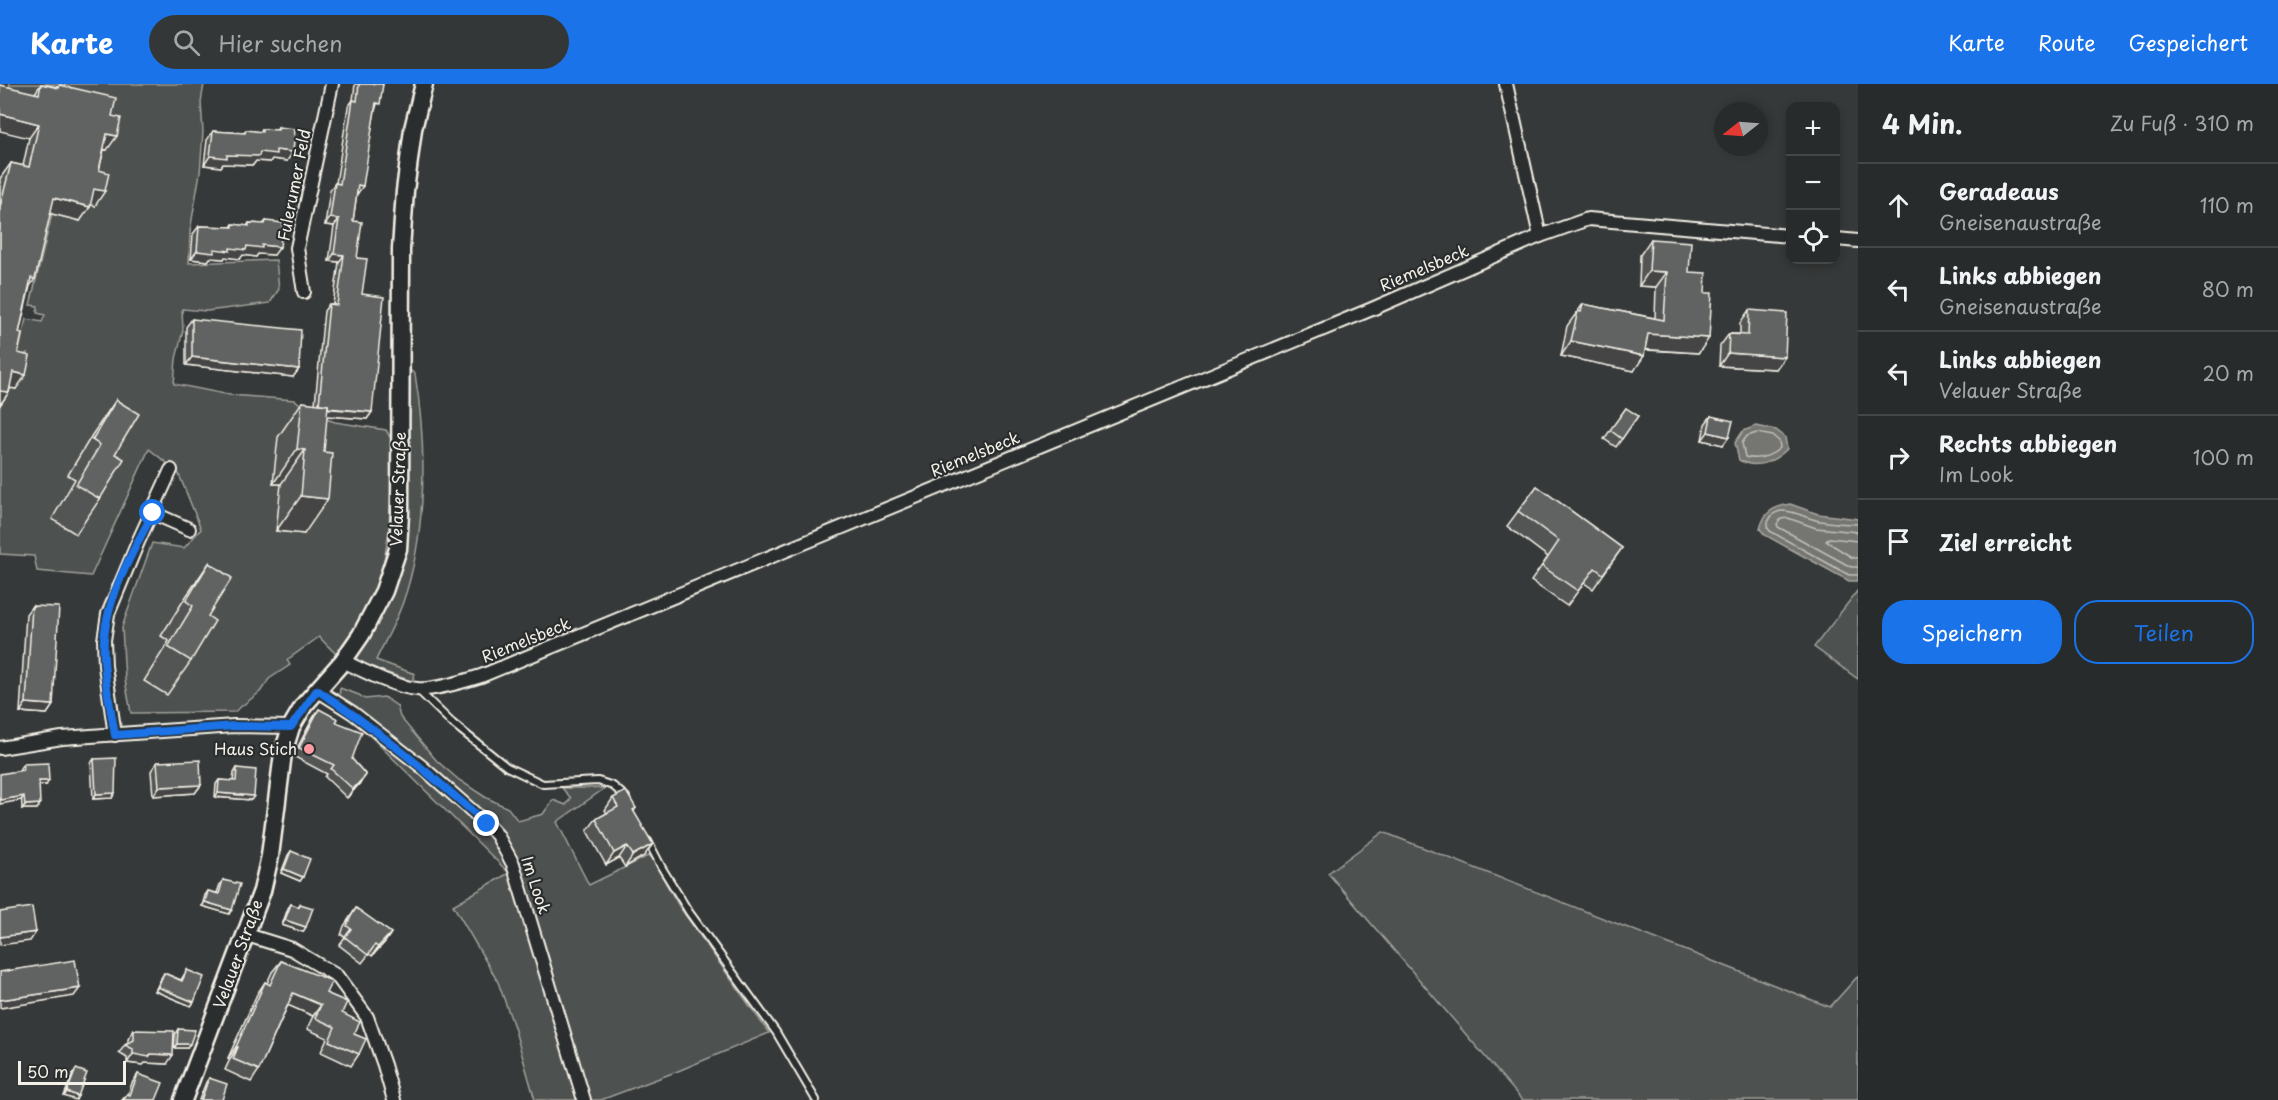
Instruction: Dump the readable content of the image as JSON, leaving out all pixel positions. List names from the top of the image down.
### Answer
{
  "streets": {
    "main road": ["Velauer Straße"],
    "street": ["Fulerumer Feld", "Riemelsbeck", "Im Look"]
  },
  "crossings": [
    ["Riemelsbeck", "Velauer Straße"],
    ["Velauer Straße", "Im Look"]
  ],
  "places": ["Haus Stich"],
  "scale_bar": "50 m",
  "north": "left",
  "page": {
    "header": "Karte",
    "search": "Hier suchen",
    "nav": ["Karte", "Route", "Gespeichert"],
    "heading": ["4 Min.", "Zu Fuß · 310 m"],
    "map_buttons": ["+", "−"],
    "list": [
      ["Geradeaus", "Gneisenaustraße", "110 m"],
      ["Links abbiegen", "Gneisenaustraße", "80 m"],
      ["Links abbiegen", "Velauer Straße", "20 m"],
      ["Rechts abbiegen", "Im Look", "100 m"],
      "Ziel erreicht"
    ],
    "buttons": ["Speichern", "Teilen"],
    "scale": "50 m"
  }
}
